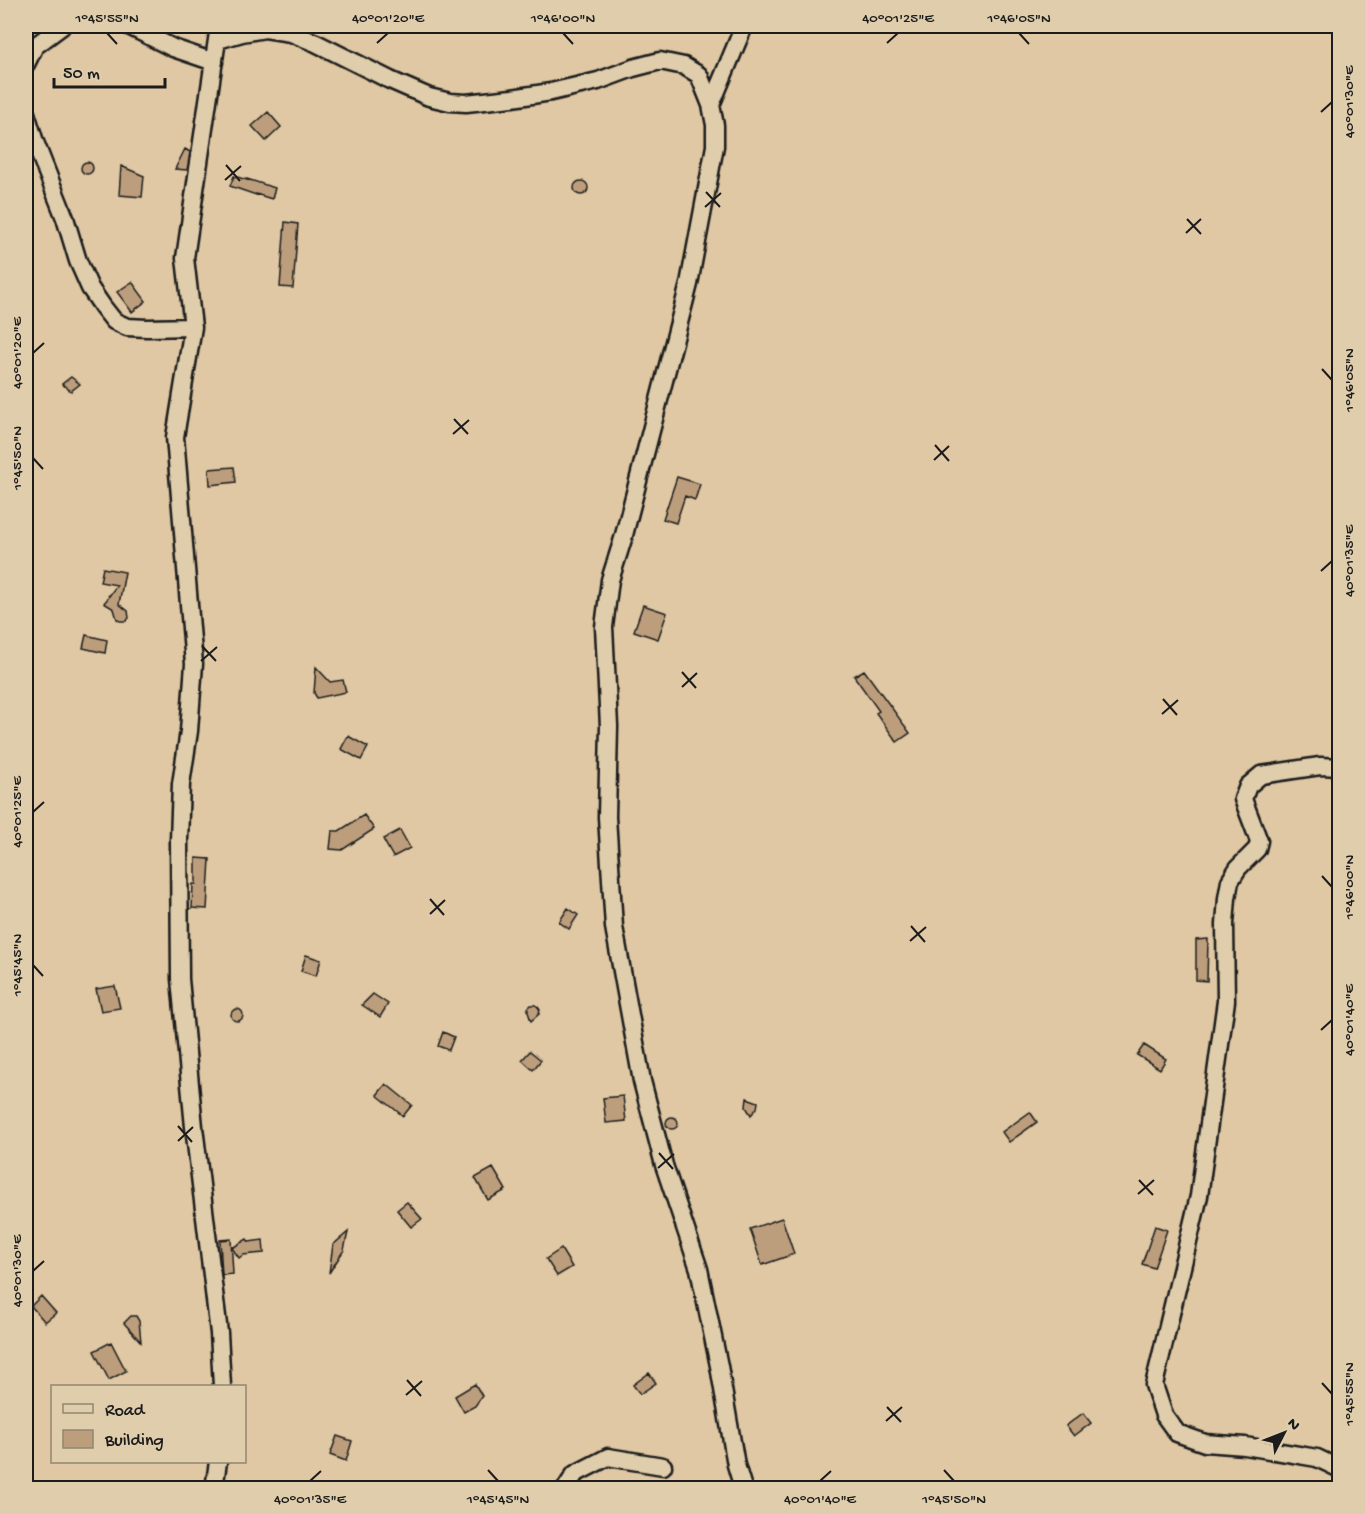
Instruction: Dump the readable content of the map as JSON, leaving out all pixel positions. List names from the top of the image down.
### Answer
{
  "legend": ["Road", "Building"],
  "scale_bar": "50 m",
  "north": "top right",
  "coordinates": [
    "1°45'55\"N",
    "40°01'20\"E",
    "1°46'00\"N",
    "40°01'25\"E",
    "1°46'05\"N",
    "40°01'30\"E",
    "1°45'50\"N",
    "40°01'35\"E",
    "1°45'45\"N",
    "40°01'40\"E"
  ]
}
